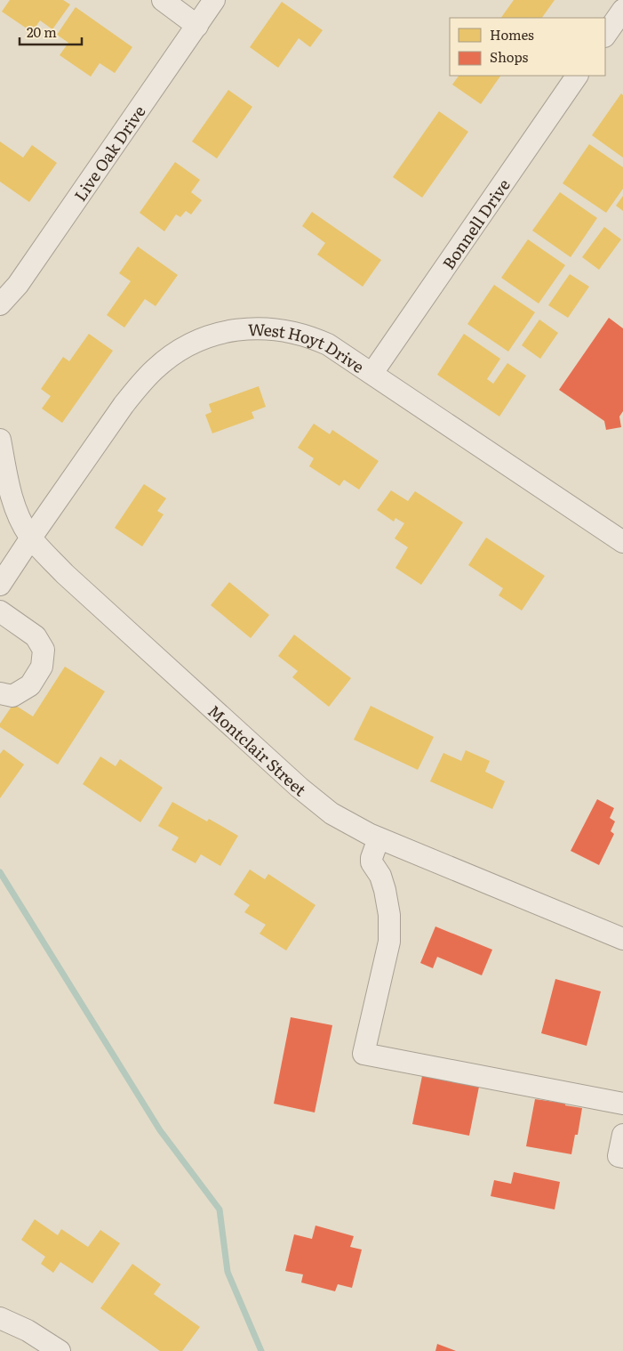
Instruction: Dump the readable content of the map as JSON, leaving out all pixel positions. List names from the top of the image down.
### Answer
{
  "streets": {
    "street": [
      "Live Oak Drive",
      "Bonnell Drive",
      "West Hoyt Drive",
      "Montclair Street"
    ]
  },
  "crossings": [
    ["Bonnell Drive", "West Hoyt Drive"],
    ["West Hoyt Drive", "Montclair Street"]
  ],
  "legend": ["Homes", "Shops"],
  "scale_bar": "20 m"
}
